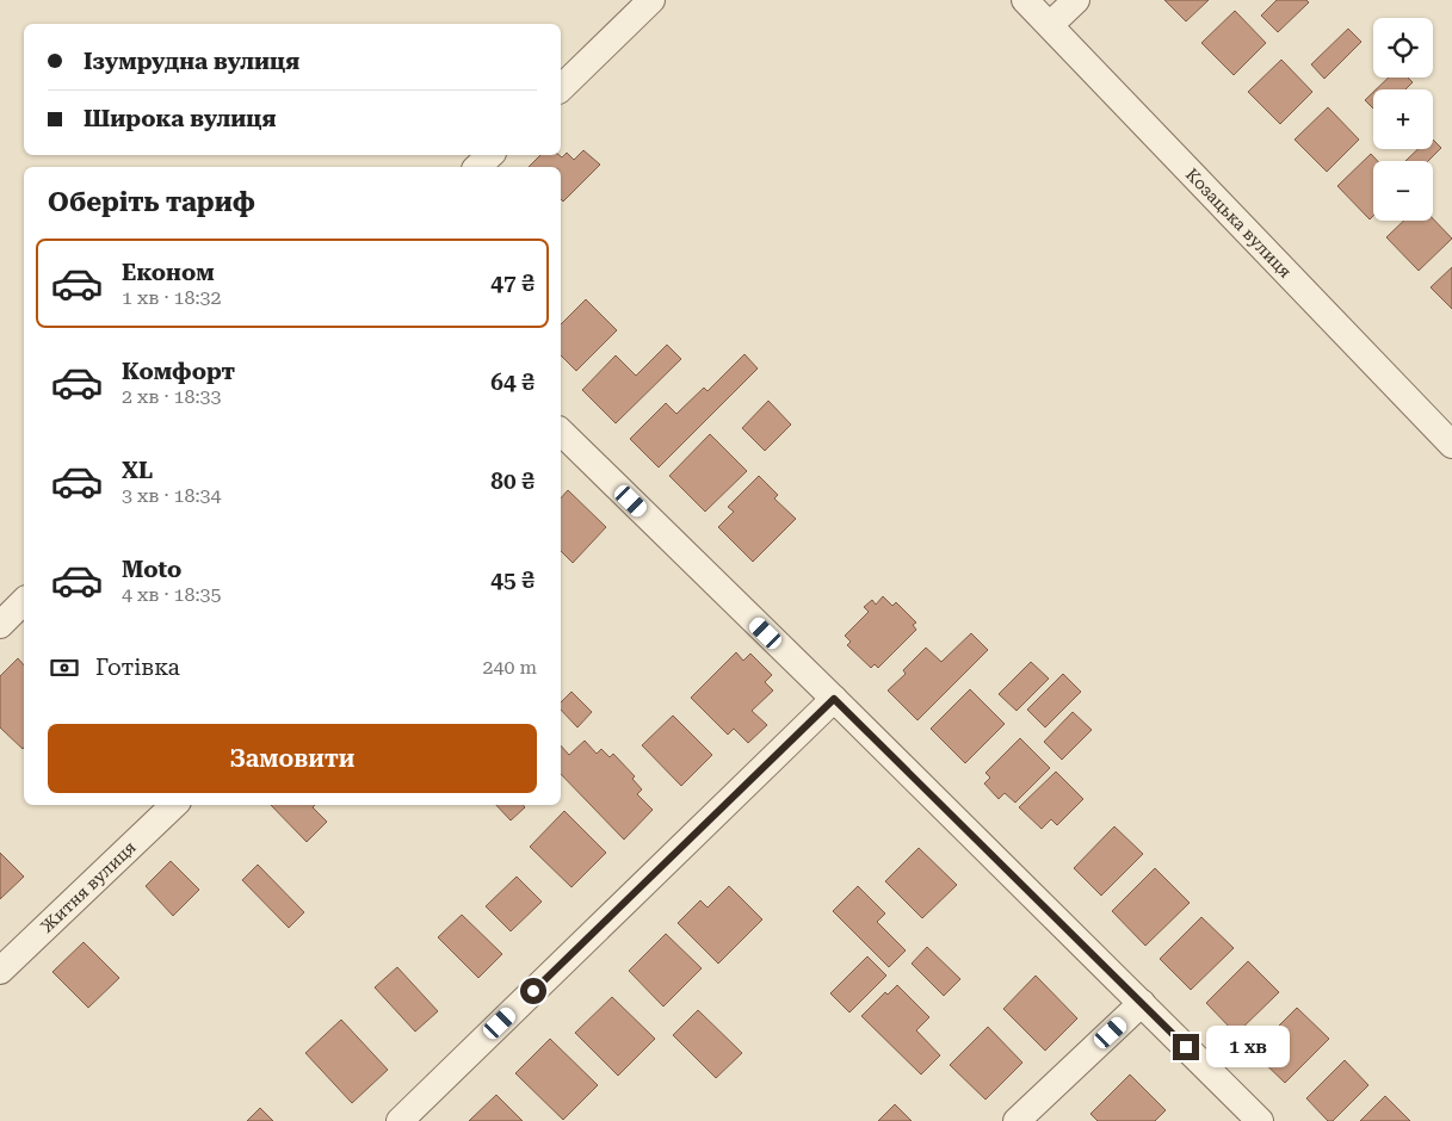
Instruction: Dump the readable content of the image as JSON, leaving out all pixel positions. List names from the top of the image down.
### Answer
{
  "streets": {
    "street": ["Козацька вулиця", "Житня вулиця"]
  },
  "page": {
    "map_buttons": ["+", "−"],
    "banner": ["Ізумрудна вулиця", "Широка вулиця"],
    "heading": "Оберіть тариф",
    "list": [
      {
        "name": "Економ",
        "note": "1 хв · 18:32",
        "value": "47 ₴"
      },
      {
        "name": "Комфорт",
        "note": "2 хв · 18:33",
        "value": "64 ₴"
      },
      {
        "name": "XL",
        "note": "3 хв · 18:34",
        "value": "80 ₴"
      },
      {
        "name": "Moto",
        "note": "4 хв · 18:35",
        "value": "45 ₴"
      }
    ],
    "pay": ["Готівка", "240 m"],
    "buttons": "Замовити",
    "bubble": "1 хв"
  }
}
